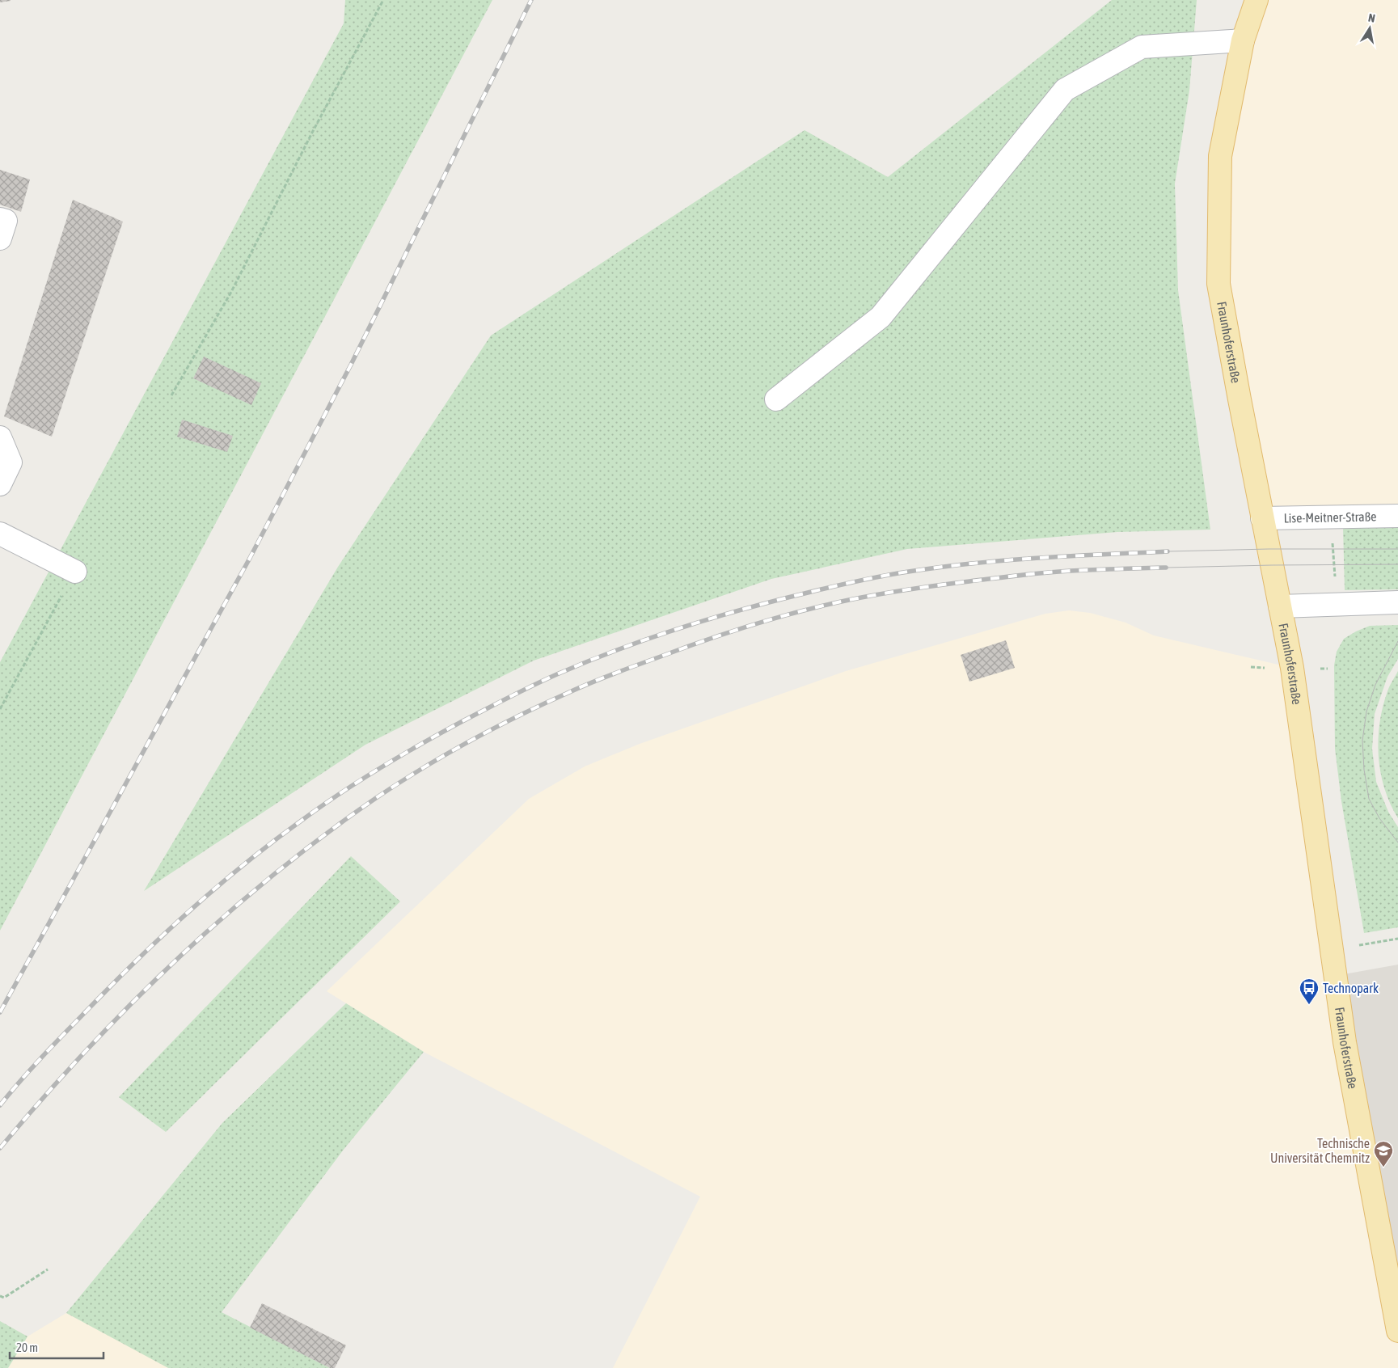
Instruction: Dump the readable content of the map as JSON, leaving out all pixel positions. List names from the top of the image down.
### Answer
{
  "streets": {
    "main road": ["Fraunhoferstraße"],
    "street": ["Lise-Meitner-Straße"]
  },
  "crossings": [
    ["Fraunhoferstraße", "Lise-Meitner-Straße"]
  ],
  "places": {
    "bus stop": ["Technopark"],
    "school or university": ["Technische Universität Chemnitz"]
  },
  "scale_bar": "20 m",
  "north": "top"
}
